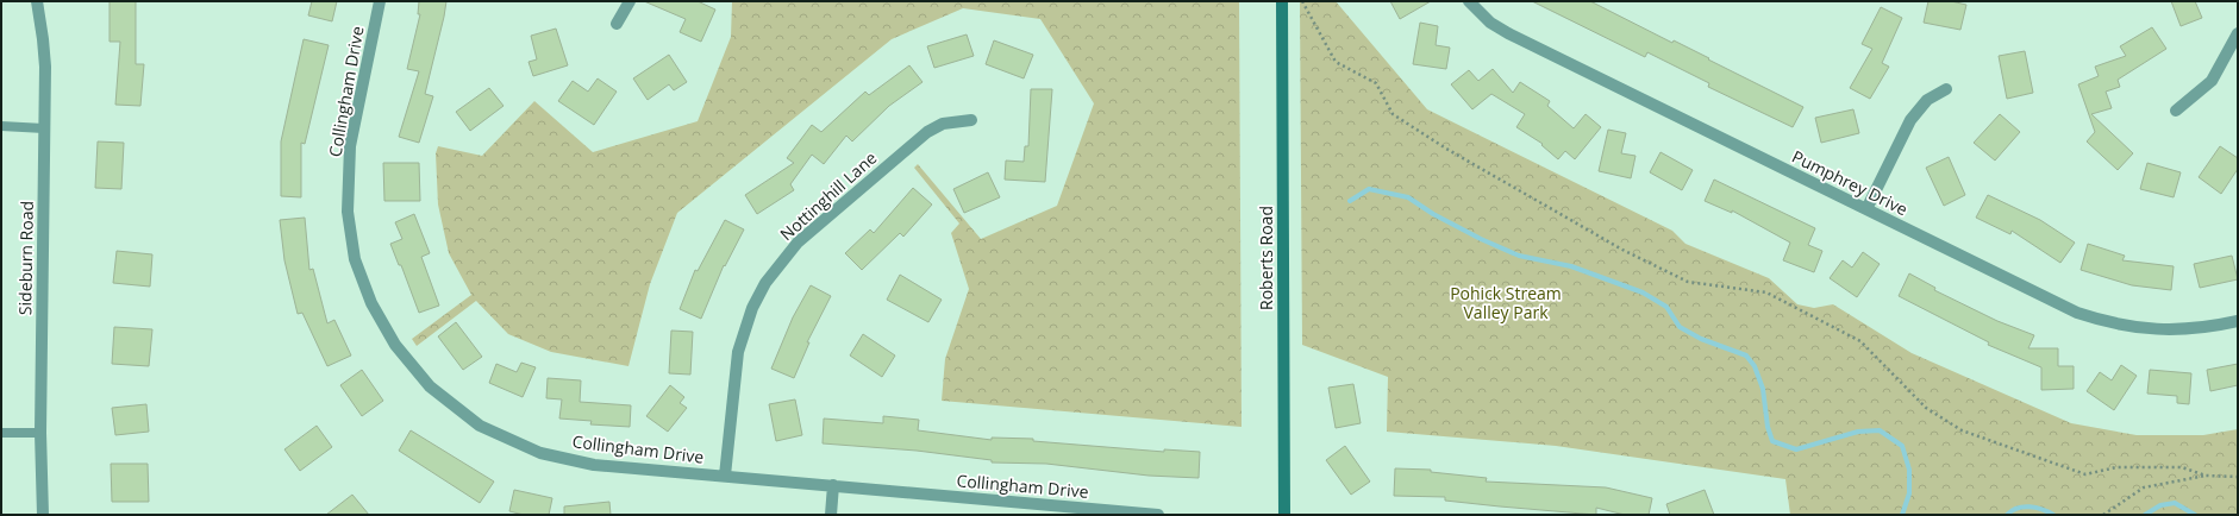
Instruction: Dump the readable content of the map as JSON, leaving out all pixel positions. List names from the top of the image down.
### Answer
{
  "streets": {
    "main road": ["Roberts Road"],
    "street": [
      "Collingham Drive",
      "Pumphrey Drive",
      "Nottinghill Lane",
      "Sideburn Road"
    ]
  },
  "crossings": [
    ["Collingham Drive", "Nottinghill Lane"]
  ],
  "parks": ["Pohick Stream Valley Park"]
}
